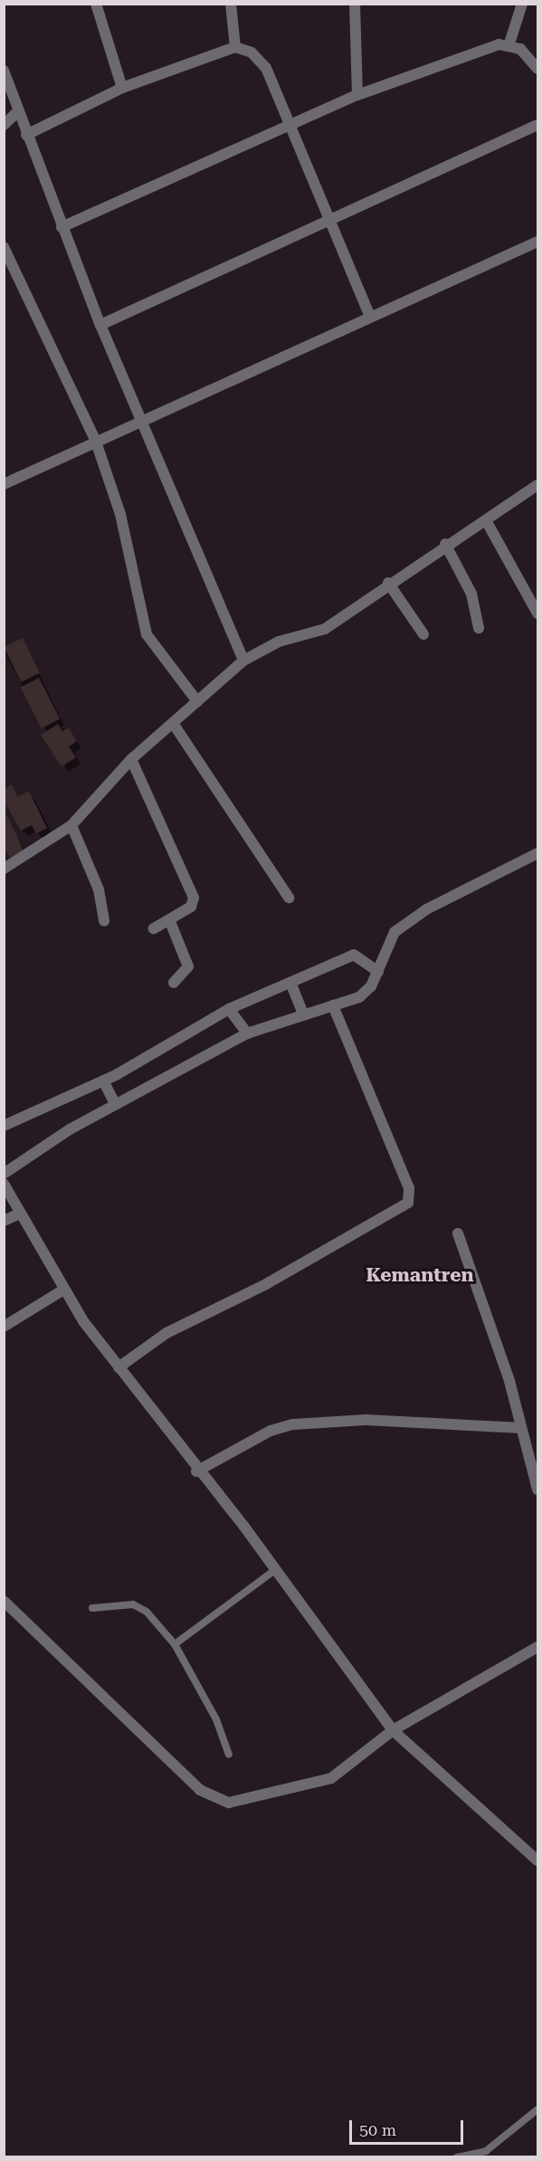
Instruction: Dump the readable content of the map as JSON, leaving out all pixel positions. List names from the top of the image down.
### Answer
{
  "districts": ["Kemantren"],
  "scale_bar": "50 m"
}
